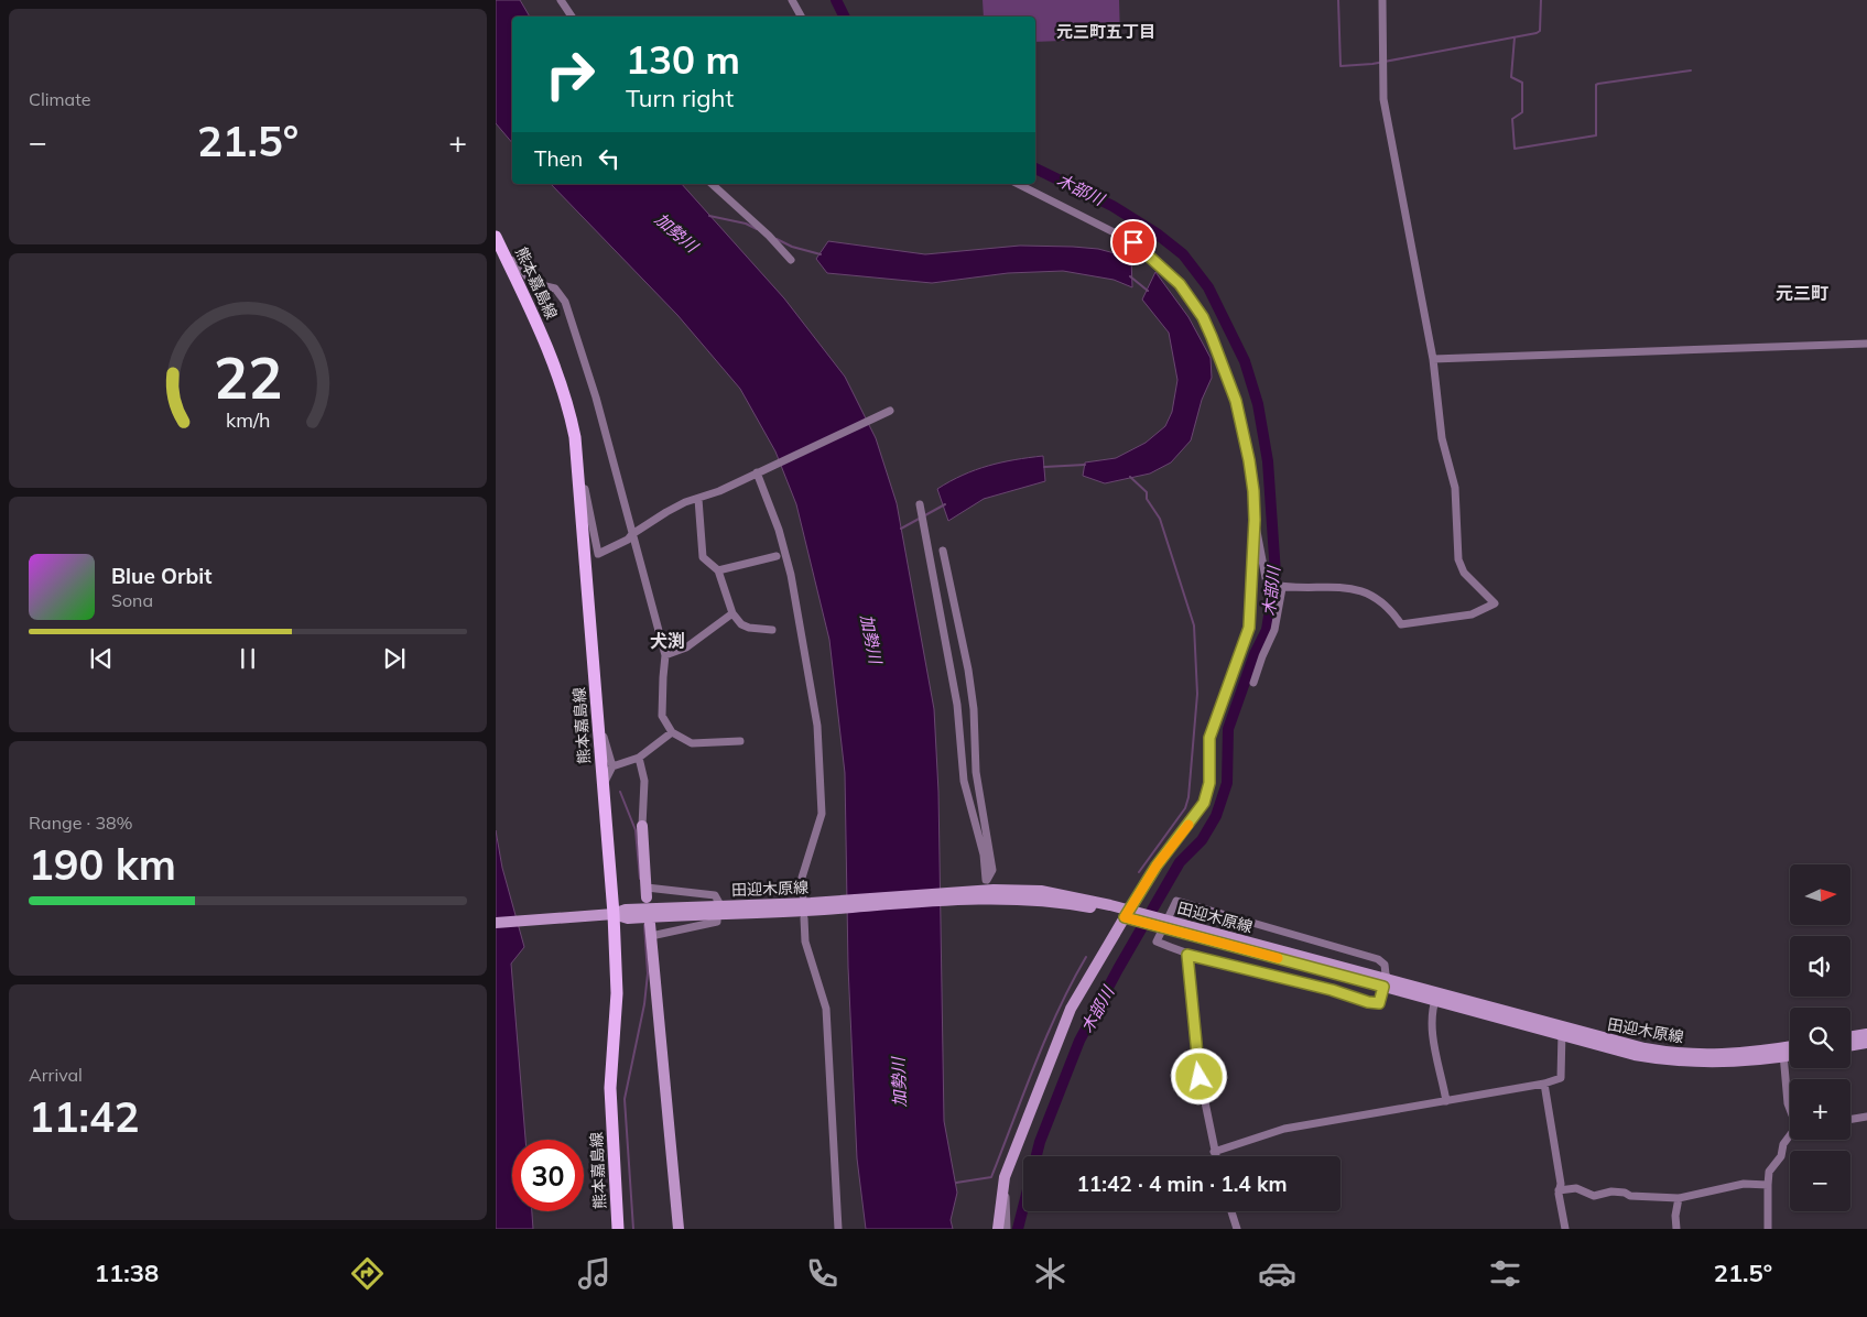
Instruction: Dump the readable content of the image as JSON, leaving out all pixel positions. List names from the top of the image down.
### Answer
{
  "streets": {
    "main road": ["熊本嘉島線", "田迎木原線"]
  },
  "crossings": [
    ["熊本嘉島線", "田迎木原線"]
  ],
  "districts": ["元三町五丁目", "元三町", "犬渕"],
  "water": ["木部川", "加勢川"],
  "north": "right",
  "page": {
    "tile": [
      "Climate",
      ["Range · 38%", "190 km"],
      ["Arrival", "11:42"]
    ],
    "turn": ["130 m", "Turn right"],
    "heat": ["−", "21.5°", "+"],
    "then": "Then",
    "song": ["Blue Orbit", "Sona"],
    "map_buttons": ["+", "−"],
    "limit": "30",
    "trip": "11:42 · 4 min · 1.4 km",
    "tabs": ["11:38", "21.5°"],
    "gauge": ["22", "km/h"]
  }
}
